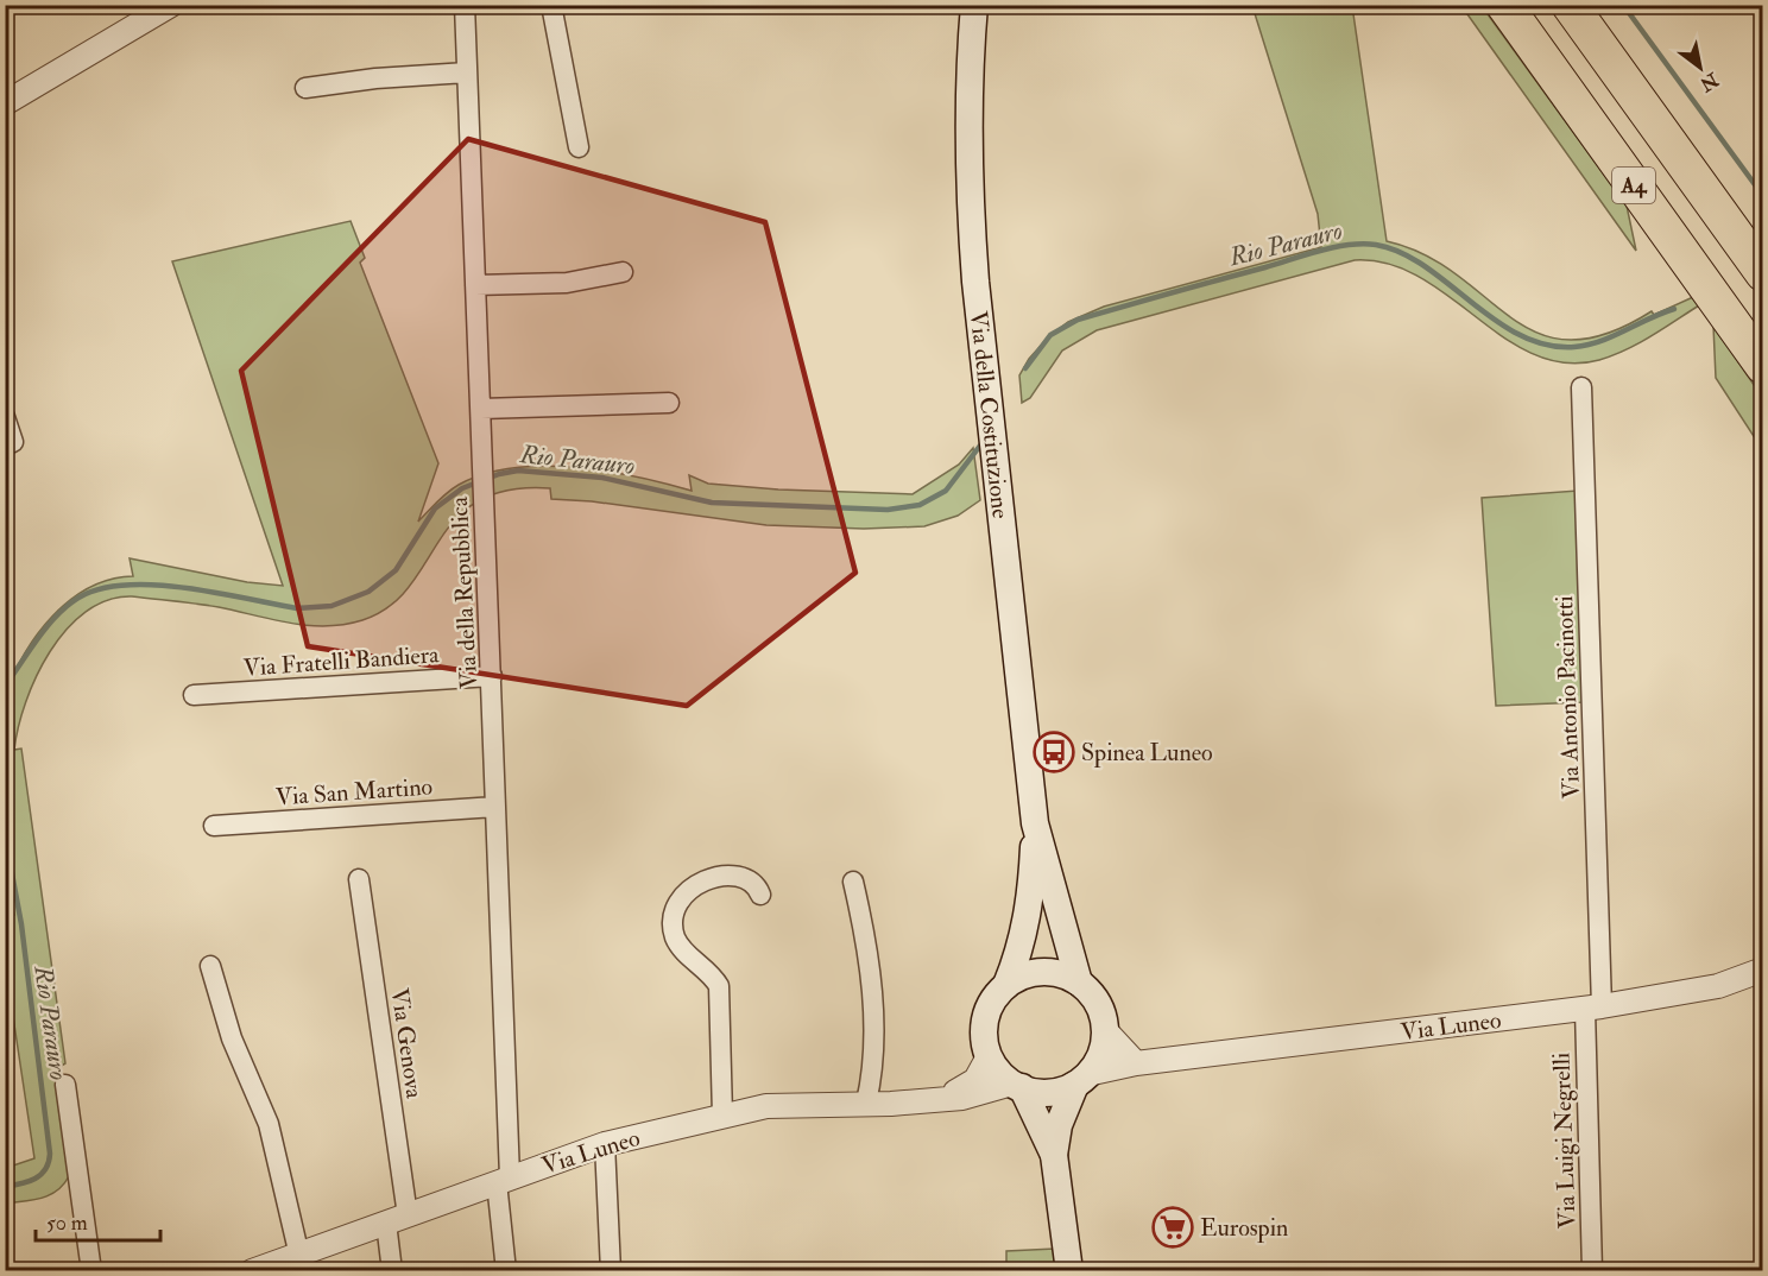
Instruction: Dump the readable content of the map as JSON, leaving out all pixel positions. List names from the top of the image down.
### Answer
{
  "streets": {
    "highway": ["A4"],
    "main road": ["Via della Costituzione"],
    "street": [
      "Via della Repubblica",
      "Via Fratelli Bandiera",
      "Via Antonio Pacinotti",
      "Via San Martino",
      "Via Luneo",
      "Via Genova",
      "Via Luigi Negrelli"
    ]
  },
  "crossings": [
    ["Via della Costituzione", "Via Luneo"],
    ["Via della Repubblica", "Via Fratelli Bandiera"],
    ["Via della Repubblica", "Via San Martino"],
    ["Via della Repubblica", "Via Luneo"],
    ["Via Antonio Pacinotti", "Via Luneo"],
    ["Via Antonio Pacinotti", "Via Luigi Negrelli"],
    ["Via Luneo", "Via Genova"],
    ["Via Luneo", "Via Luigi Negrelli"]
  ],
  "water": ["Rio Parauro"],
  "places": {
    "bus stop": ["Spinea Luneo"],
    "supermarket": ["Eurospin"]
  },
  "scale_bar": "50 m",
  "north": "bottom right"
}
